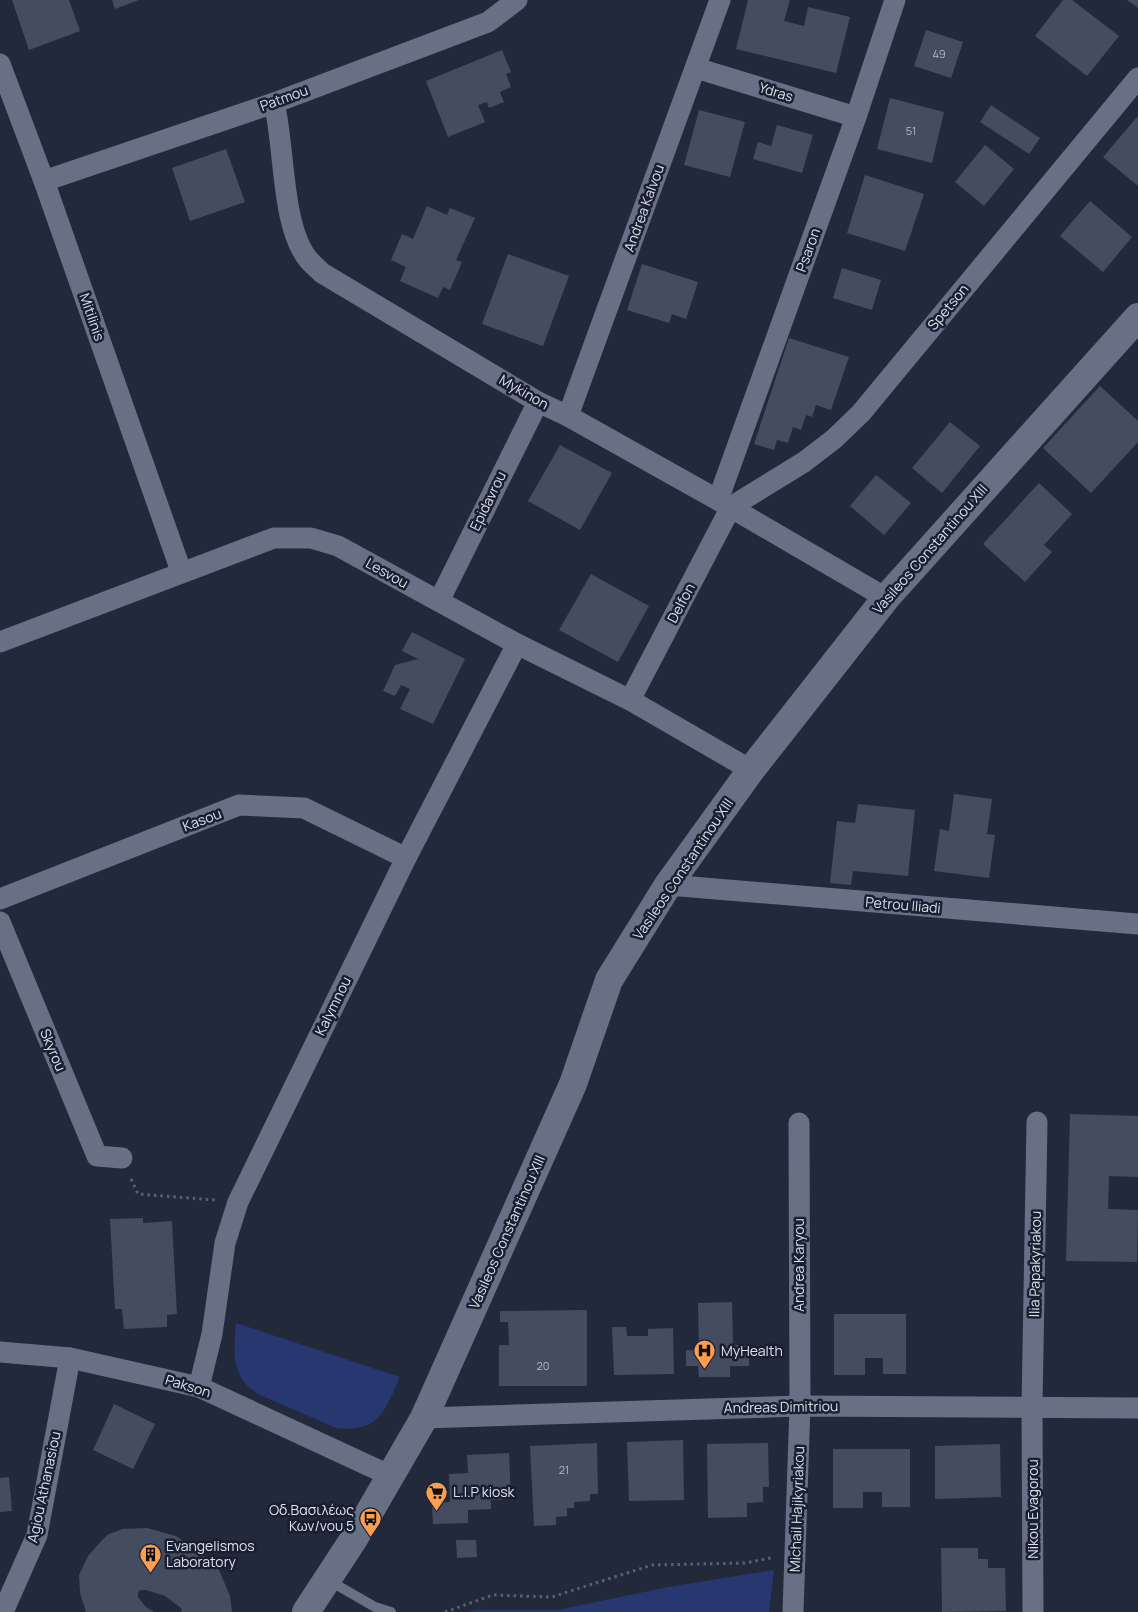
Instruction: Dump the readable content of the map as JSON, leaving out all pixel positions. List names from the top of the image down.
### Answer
{
  "streets": {
    "street": [
      "Ydras",
      "Patmou",
      "Andrea Kalvou",
      "Psaron",
      "Spetson",
      "Mitilinis",
      "Mykinon",
      "Epidavrou",
      "Vasileos Constantinou XIII",
      "Lesvou",
      "Delfon",
      "Kasou",
      "Petrou Iliadi",
      "Kalymnou",
      "Skyrou",
      "Ilia Papakyriakou",
      "Andrea Karyou",
      "Pakson",
      "Andreas Dimitriou",
      "Agiou Athanasiou",
      "Michail Hajikyriakou",
      "Nikou Evagorou"
    ]
  },
  "crossings": [
    ["Ydras", "Andrea Kalvou"],
    ["Ydras", "Psaron"],
    ["Patmou", "Mitilinis"],
    ["Patmou", "Mykinon"],
    ["Andrea Kalvou", "Mykinon"],
    ["Psaron", "Spetson"],
    ["Psaron", "Mykinon"],
    ["Psaron", "Delfon"],
    ["Spetson", "Mykinon"],
    ["Spetson", "Delfon"],
    ["Mitilinis", "Lesvou"],
    ["Mykinon", "Epidavrou"],
    ["Mykinon", "Vasileos Constantinou XIII"],
    ["Mykinon", "Delfon"],
    ["Epidavrou", "Lesvou"],
    ["Vasileos Constantinou XIII", "Lesvou"],
    ["Vasileos Constantinou XIII", "Petrou Iliadi"],
    ["Vasileos Constantinou XIII", "Pakson"],
    ["Vasileos Constantinou XIII", "Andreas Dimitriou"],
    ["Lesvou", "Delfon"],
    ["Lesvou", "Kalymnou"],
    ["Kasou", "Kalymnou"],
    ["Kalymnou", "Pakson"],
    ["Ilia Papakyriakou", "Andreas Dimitriou"],
    ["Ilia Papakyriakou", "Nikou Evagorou"],
    ["Andrea Karyou", "Andreas Dimitriou"],
    ["Andrea Karyou", "Michail Hajikyriakou"],
    ["Pakson", "Agiou Athanasiou"],
    ["Andreas Dimitriou", "Michail Hajikyriakou"],
    ["Andreas Dimitriou", "Nikou Evagorou"]
  ],
  "places": {
    "hospital": ["MyHealth"],
    "supermarket": ["L.I.P kiosk"],
    "bus stop": ["Οδ.Βασιλέως Κων/νου 5"],
    "building": ["Evangelismos Laboratory"]
  },
  "house_numbers": [
    "49",
    "51",
    "20",
    "21"
  ]
}
